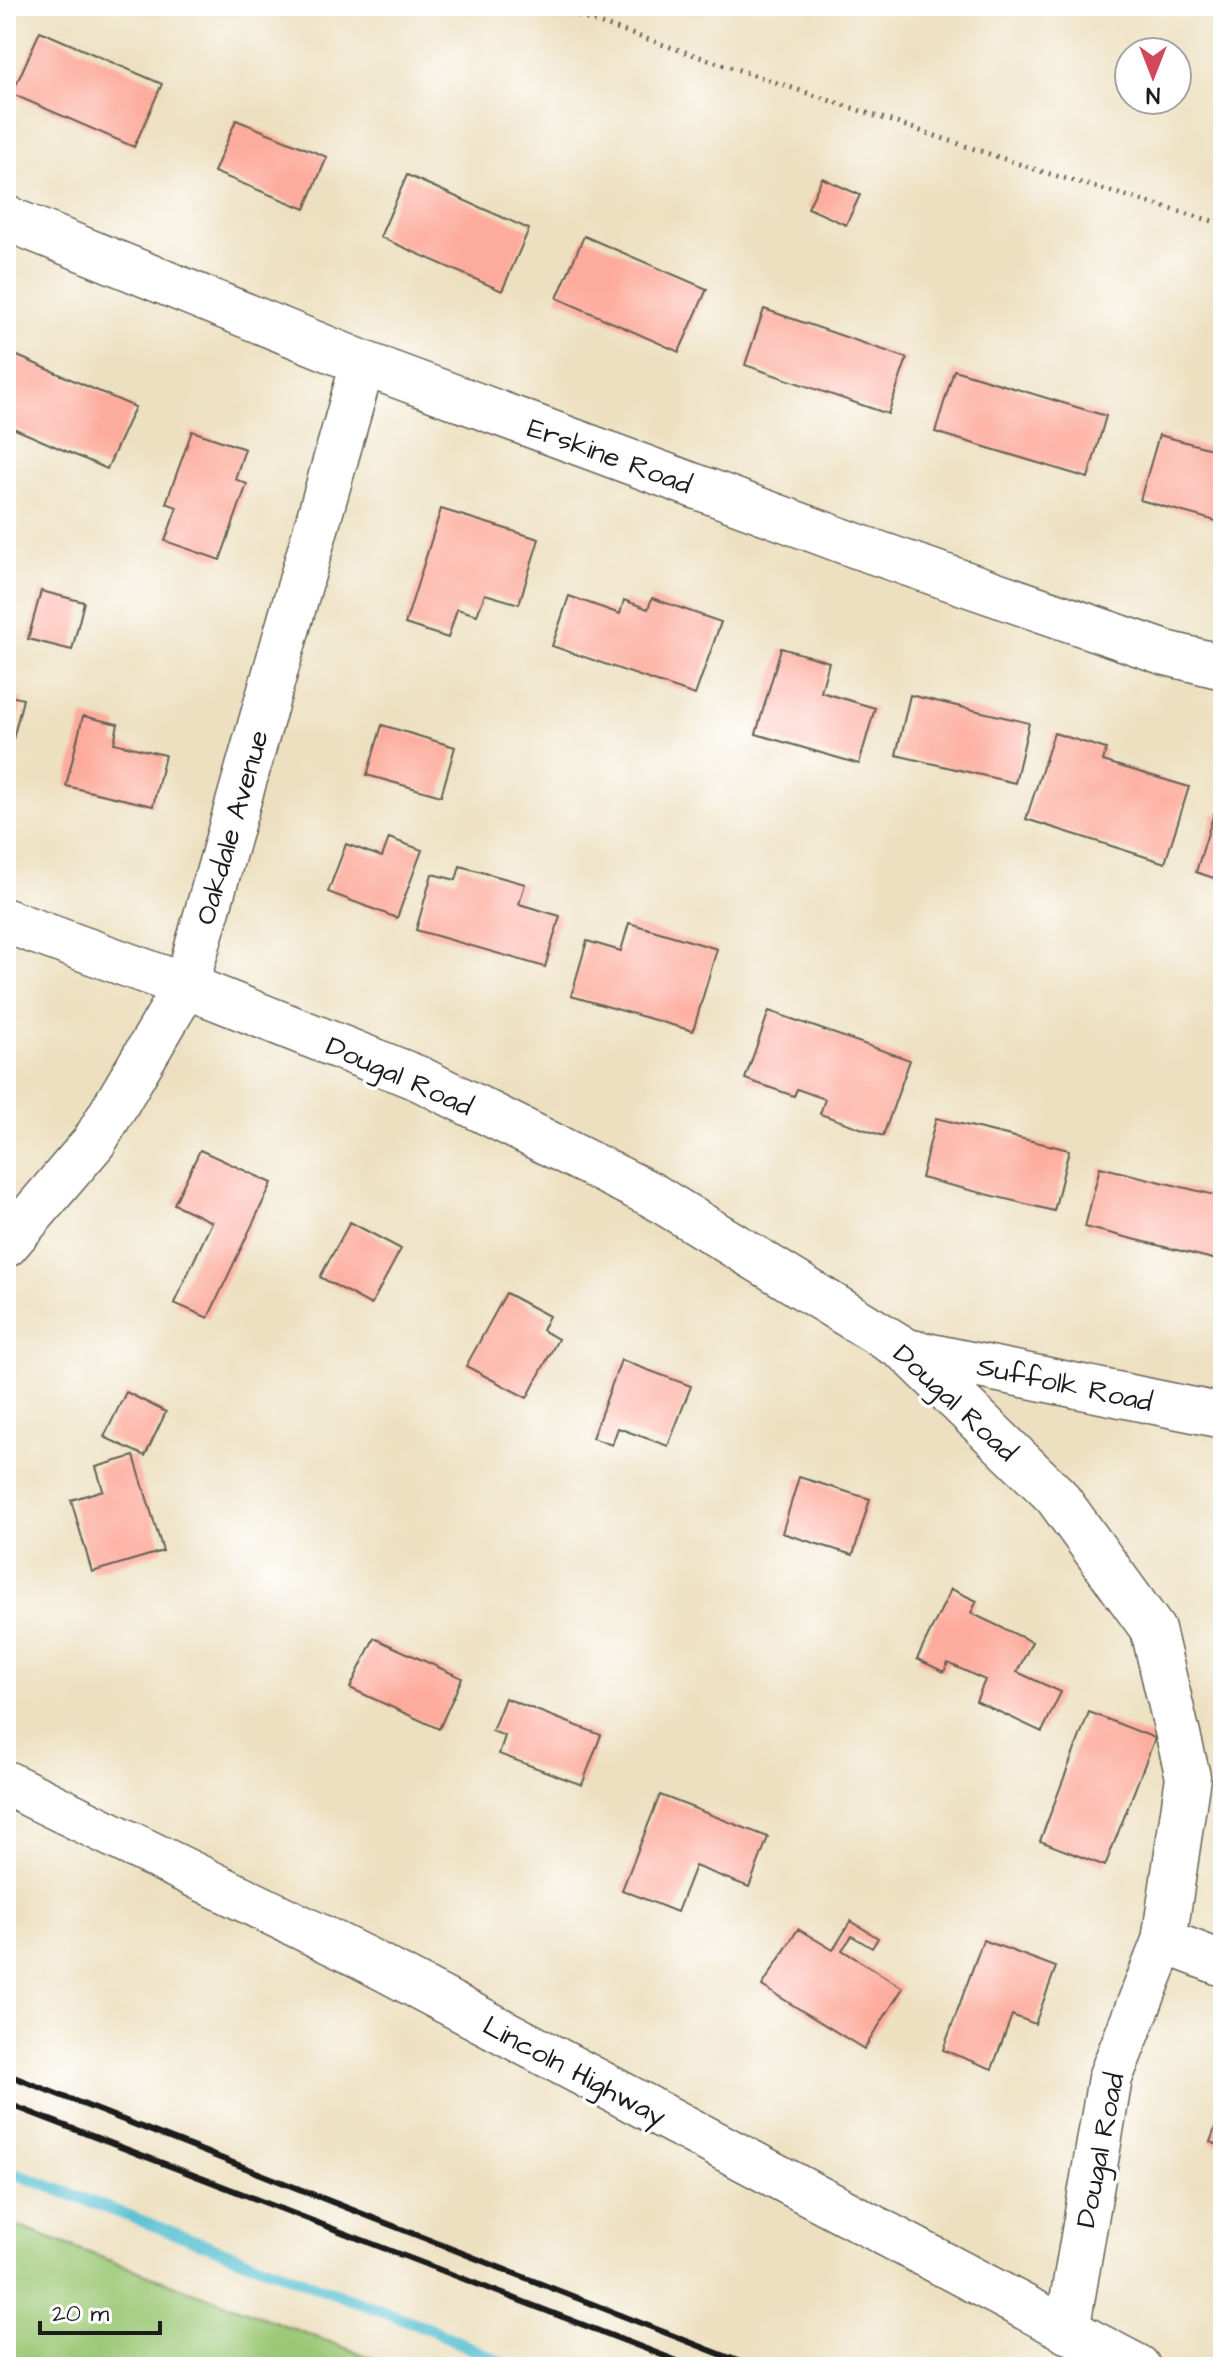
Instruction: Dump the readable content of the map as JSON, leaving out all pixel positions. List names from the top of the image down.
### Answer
{
  "streets": {
    "street": [
      "Erskine Road",
      "Oakdale Avenue",
      "Dougal Road",
      "Suffolk Road",
      "Lincoln Highway"
    ]
  },
  "crossings": [
    ["Erskine Road", "Oakdale Avenue"],
    ["Oakdale Avenue", "Dougal Road"],
    ["Dougal Road", "Suffolk Road"],
    ["Dougal Road", "Lincoln Highway"]
  ],
  "scale_bar": "20 m",
  "north": "bottom"
}
